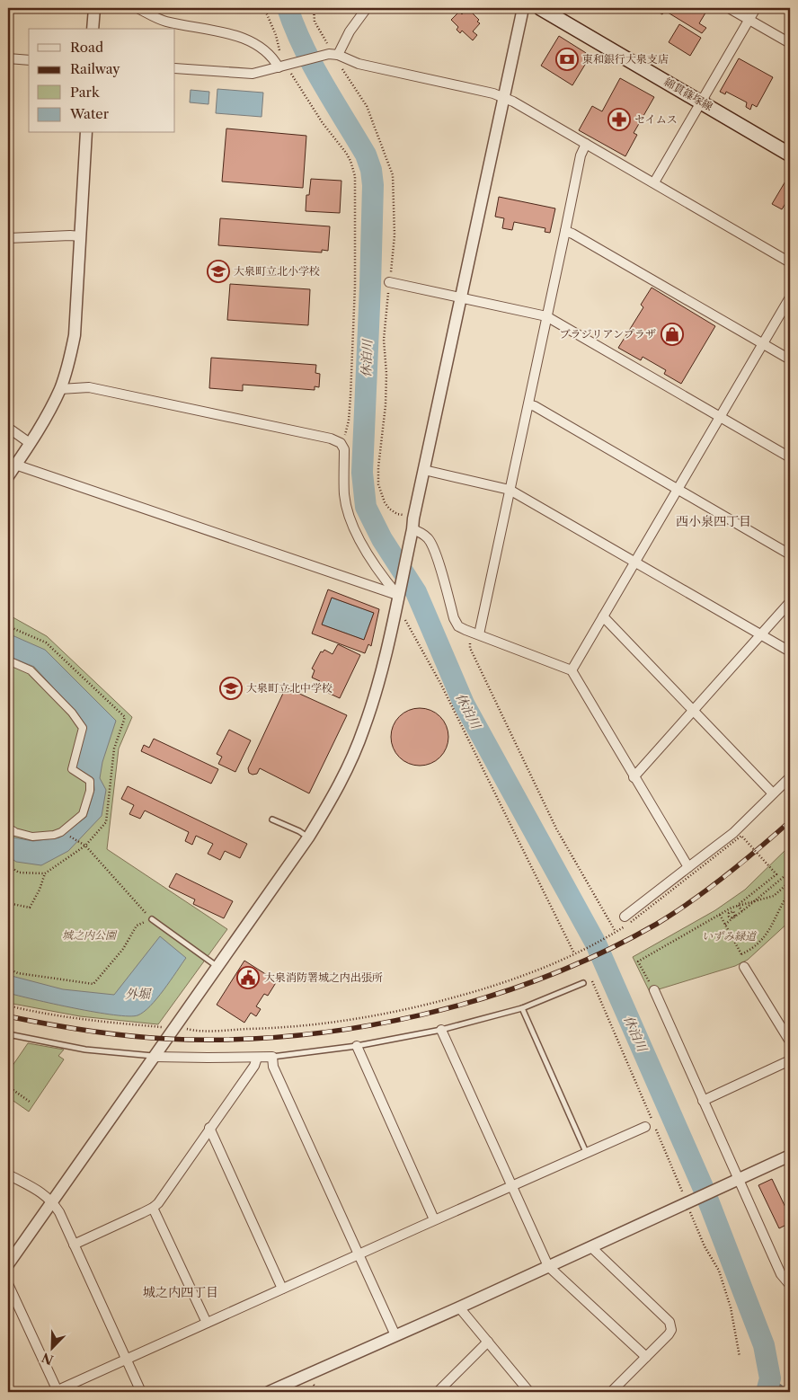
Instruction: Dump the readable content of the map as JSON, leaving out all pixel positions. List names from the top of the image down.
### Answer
{
  "streets": {
    "main road": ["綿貫篠塚線"]
  },
  "districts": ["西小泉四丁目", "城之内四丁目"],
  "water": ["休泊川", "外堀"],
  "parks": ["城之内公園", "いずみ緑道"],
  "places": {
    "bank": ["東和銀行大泉支店"],
    "pharmacy": ["セイムス"],
    "school or university": ["大泉町立北小学校", "大泉町立北中学校"],
    "shop": ["ブラジリアンプラザ"],
    "public building": ["大泉消防署城之内出張所"]
  },
  "legend": [
    "Road",
    "Railway",
    "Park",
    "Water"
  ],
  "north": "bottom left"
}
